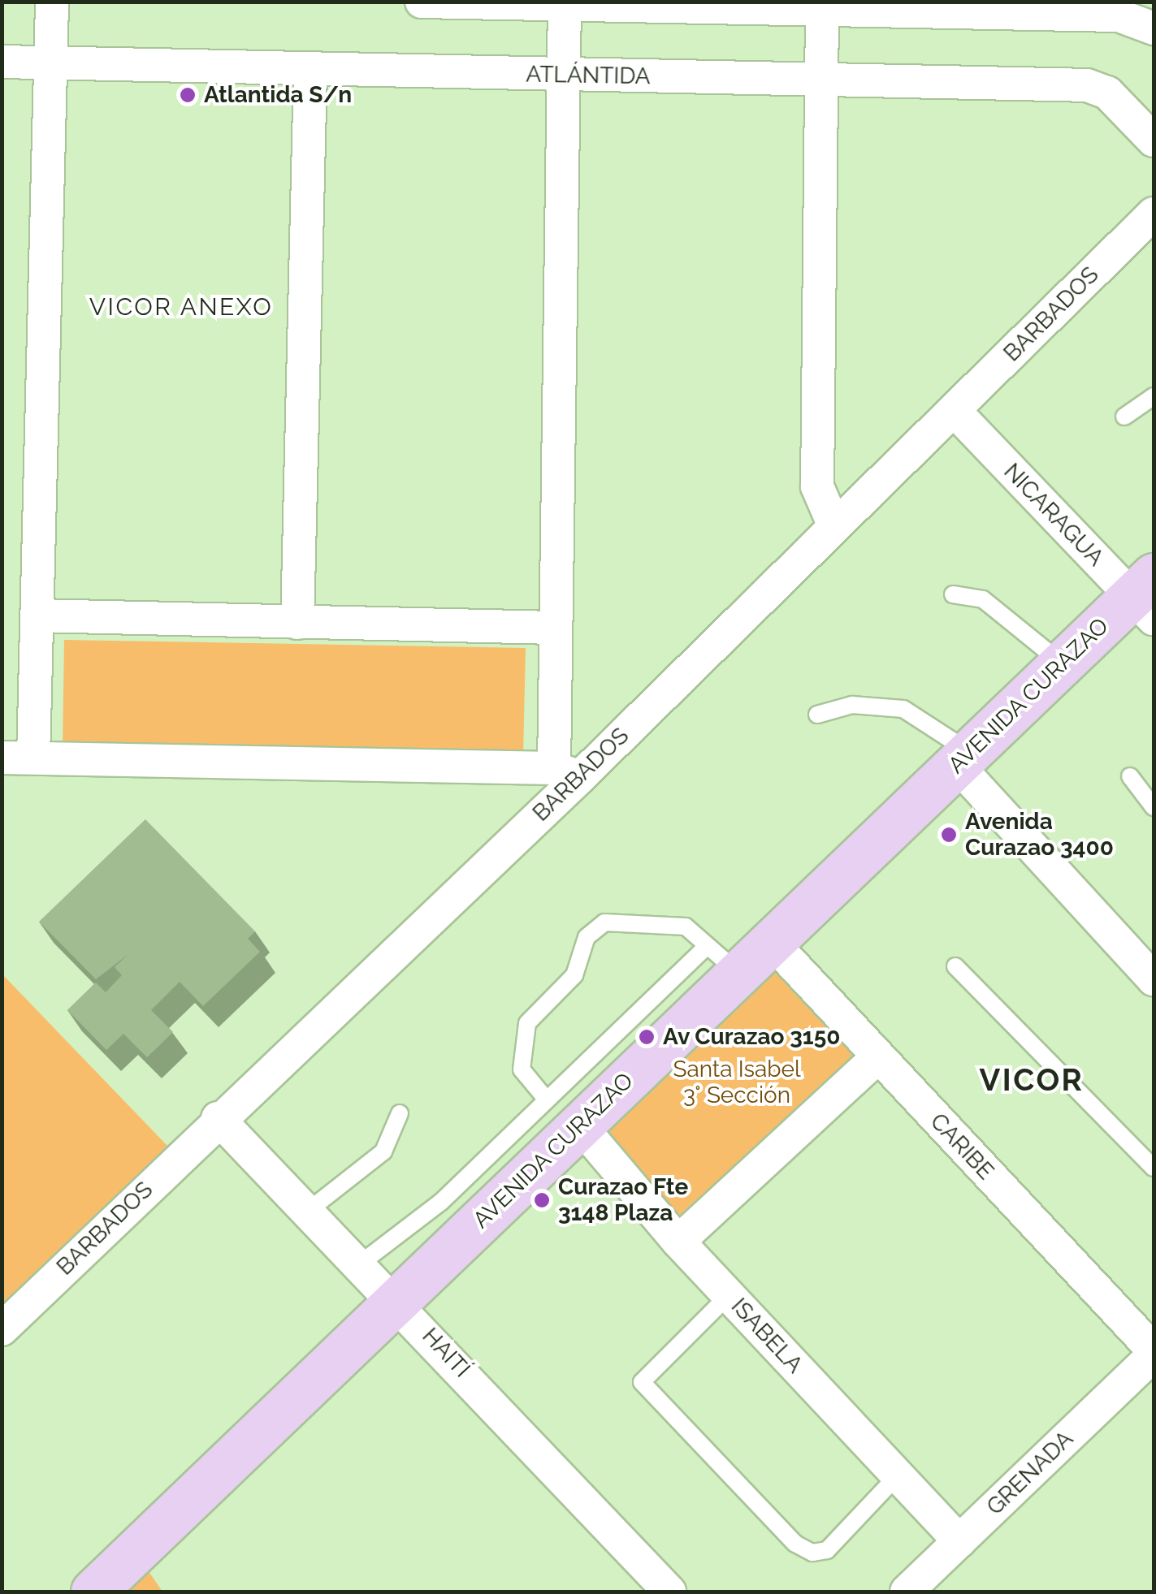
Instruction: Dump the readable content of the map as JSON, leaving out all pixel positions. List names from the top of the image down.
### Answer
{
  "streets": {
    "street": [
      "ATLÁNTIDA",
      "BARBADOS",
      "NICARAGUA",
      "AVENIDA CURAZAO",
      "CARIBE",
      "ISABELA",
      "HAITÍ",
      "GRENADA"
    ]
  },
  "crossings": [
    ["BARBADOS", "NICARAGUA"],
    ["BARBADOS", "HAITÍ"],
    ["NICARAGUA", "AVENIDA CURAZAO"],
    ["AVENIDA CURAZAO", "CARIBE"],
    ["AVENIDA CURAZAO", "ISABELA"],
    ["AVENIDA CURAZAO", "HAITÍ"],
    ["CARIBE", "GRENADA"],
    ["ISABELA", "GRENADA"]
  ],
  "districts": ["VICOR ANEXO", "VICOR"],
  "parks": ["Santa Isabel 3° Sección"],
  "places": [
    "Atlantida S/n",
    "Avenida Curazao 3400",
    "Av Curazao 3150",
    "Curazao Fte 3148 Plaza"
  ]
}
